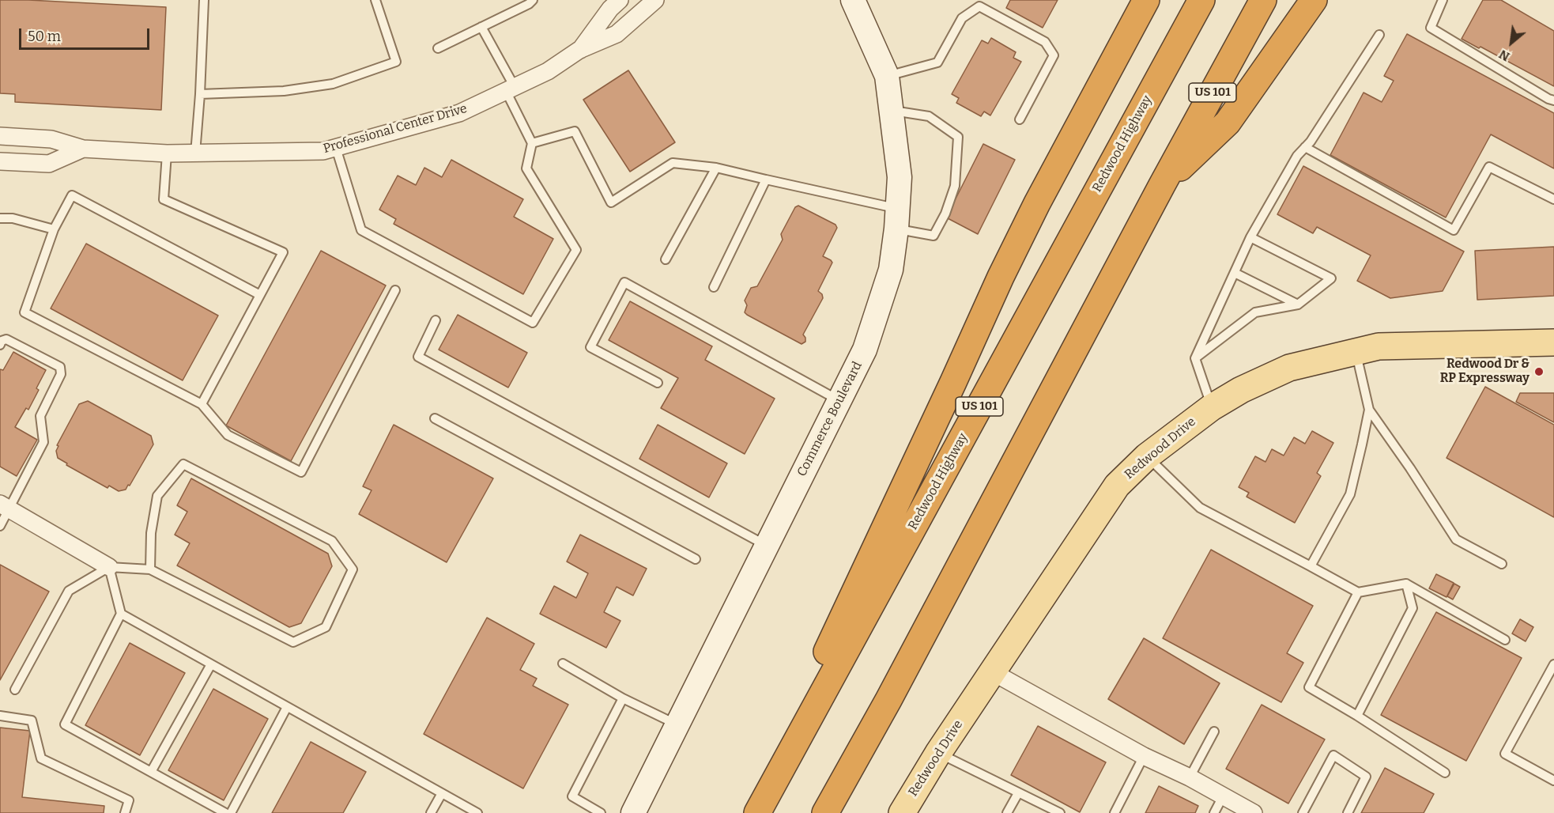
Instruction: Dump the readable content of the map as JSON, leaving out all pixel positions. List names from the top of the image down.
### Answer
{
  "streets": {
    "highway": ["US 101", "Redwood Highway"],
    "main road": ["Redwood Drive"],
    "street": ["Professional Center Drive", "Commerce Boulevard"]
  },
  "places": ["Redwood Dr & RP Expressway"],
  "scale_bar": "50 m",
  "north": "bottom left"
}
